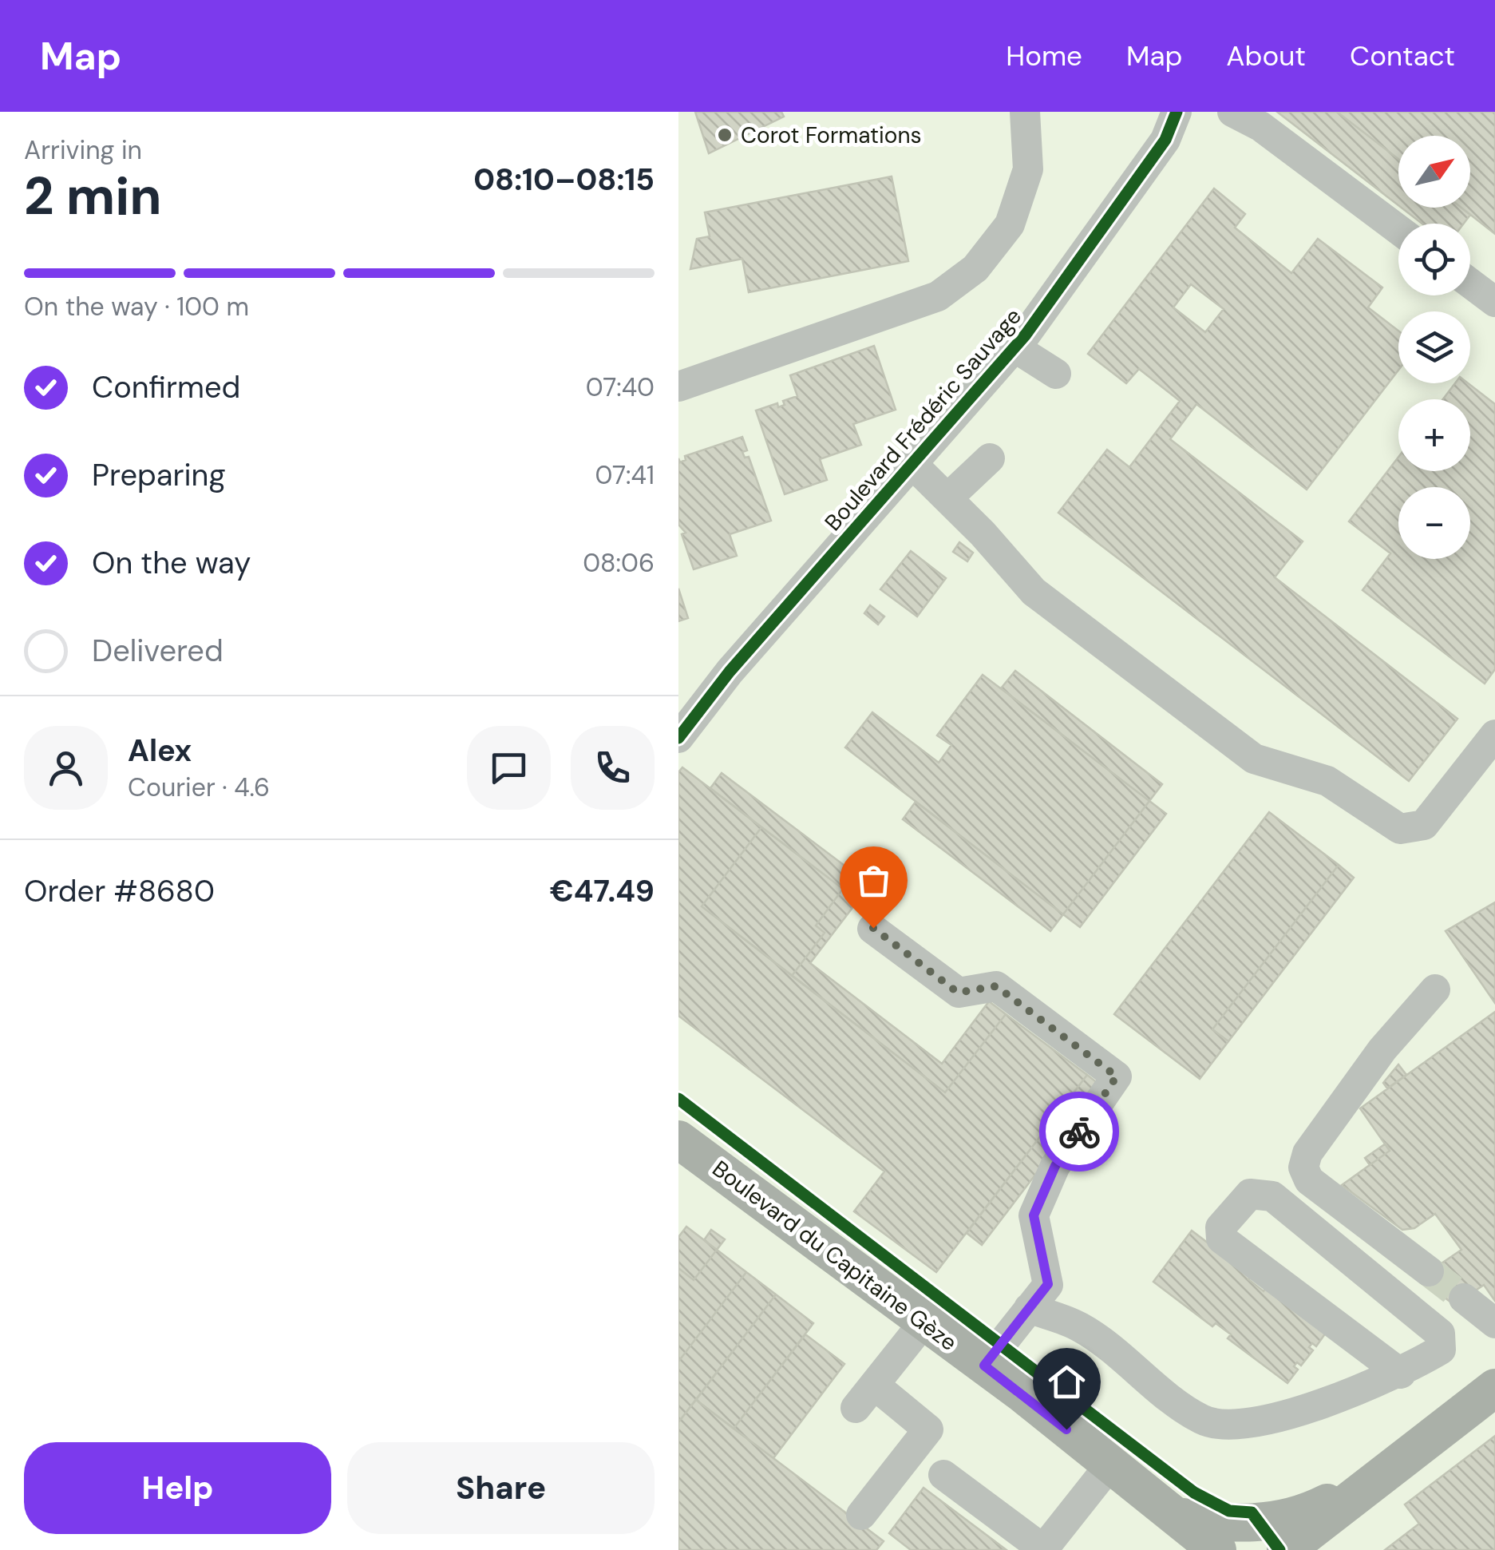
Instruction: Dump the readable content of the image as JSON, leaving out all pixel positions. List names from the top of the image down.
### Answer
{
  "streets": {
    "main road": ["Boulevard du Capitaine Gèze"],
    "street": ["Boulevard Frédéric Sauvage"]
  },
  "places": ["Corot Formations"],
  "north": "top right",
  "page": {
    "header": "Map",
    "nav": [
      "Home",
      "Map",
      "About",
      "Contact"
    ],
    "heading": ["2 min", "Arriving in", "08:10–08:15"],
    "panel": [
      "Alex",
      "Courier · 4.6",
      "Order #8680",
      "€47.49"
    ],
    "map_buttons": ["+", "−"],
    "bar": "On the way · 100 m",
    "list": [
      ["Confirmed", "07:40"],
      ["Preparing", "07:41"],
      ["On the way", "08:06"],
      "Delivered"
    ],
    "buttons": ["Help", "Share"]
  }
}
